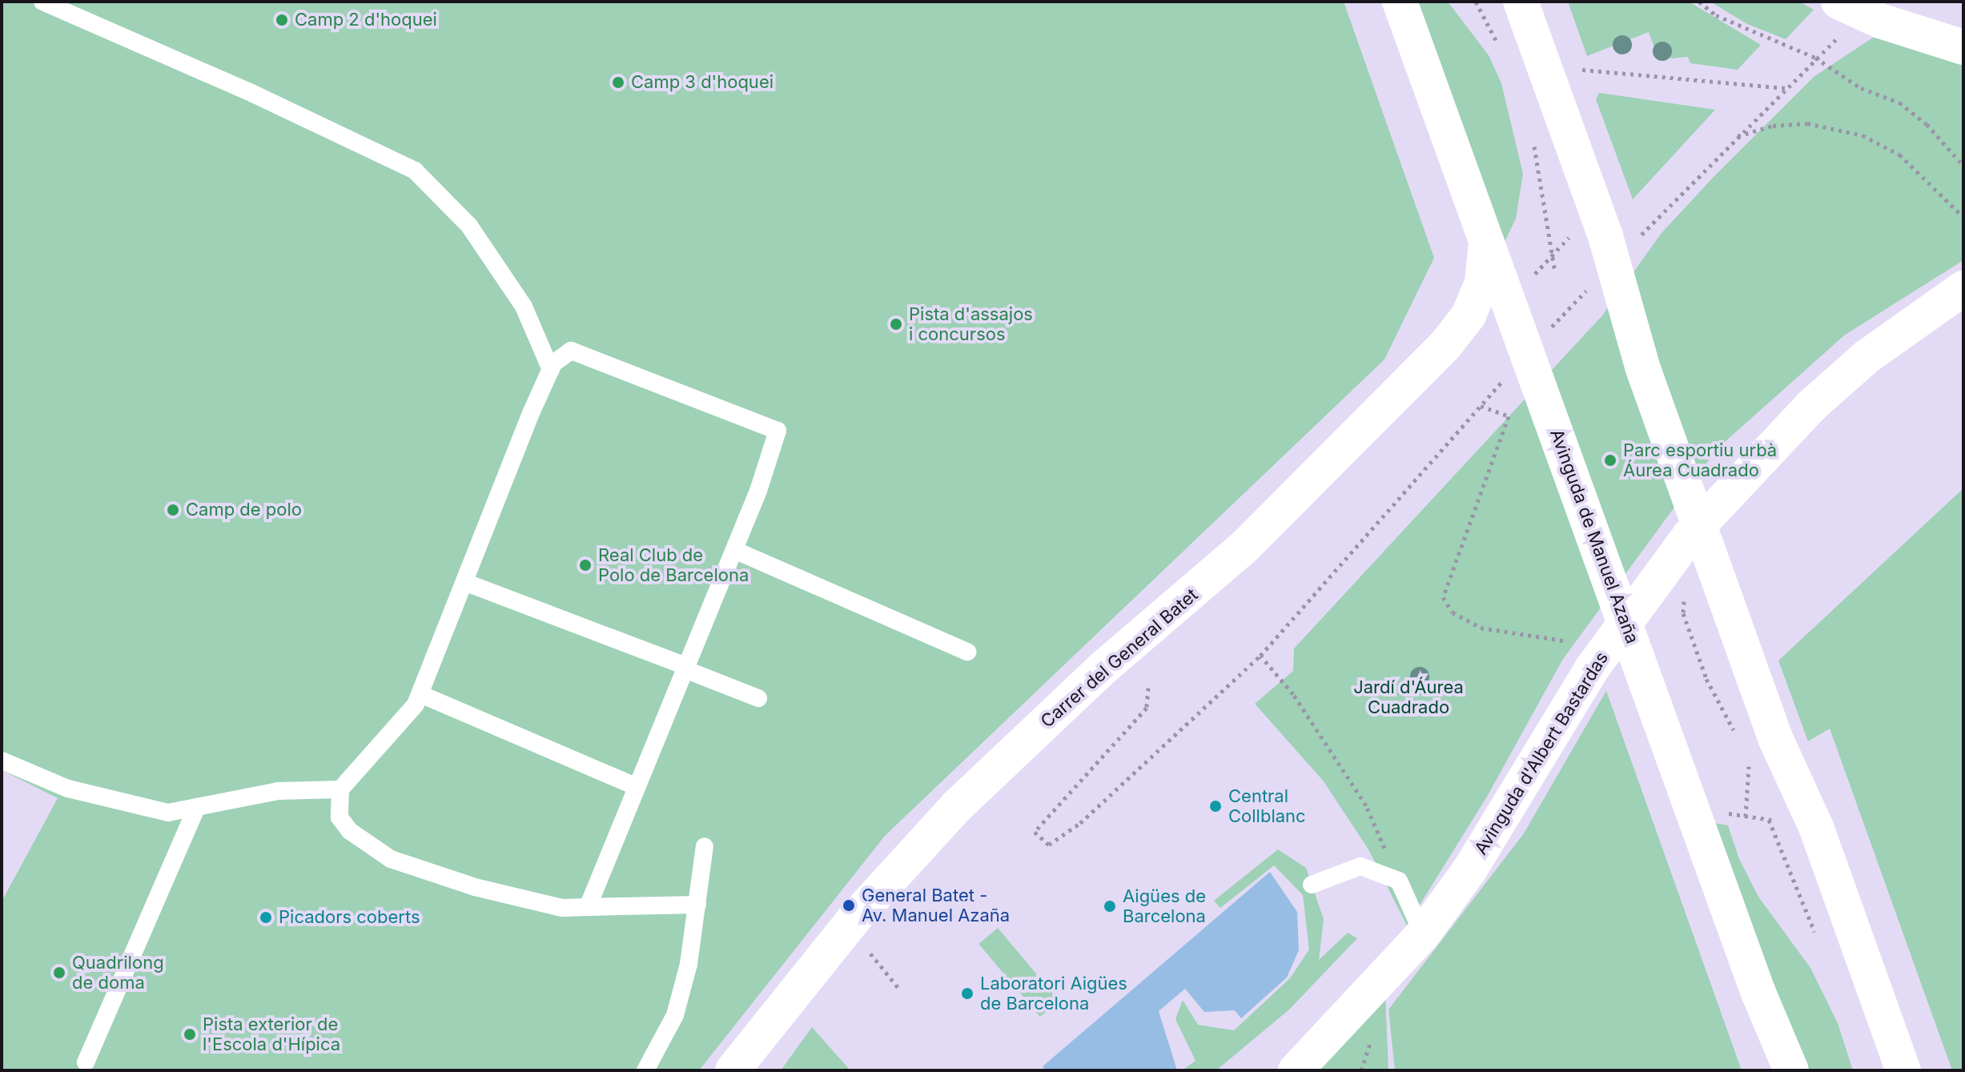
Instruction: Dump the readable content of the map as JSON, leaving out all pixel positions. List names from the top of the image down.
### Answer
{
  "streets": {
    "street": ["Avinguda de Manuel Azaña", "Carrer del General Batet", "Avinguda d'Albert Bastardas"]
  },
  "crossings": [
    ["Avinguda de Manuel Azaña", "Carrer del General Batet"]
  ],
  "parks": ["Jardí d'Áurea Cuadrado"],
  "places": [
    "Camp 2 d'hoquei",
    "Camp 3 d'hoquei",
    "Pista d'assajos i concursos",
    "Parc esportiu urbà Áurea Cuadrado",
    "Camp de polo",
    "Real Club de Polo de Barcelona",
    "Central Collblanc",
    "General Batet - Av. Manuel Azaña",
    "Aigües de Barcelona",
    "Picadors coberts",
    "Quadrilong de doma",
    "Laboratori Aigües de Barcelona",
    "Pista exterior de l'Escola d'Hípica"
  ]
}
